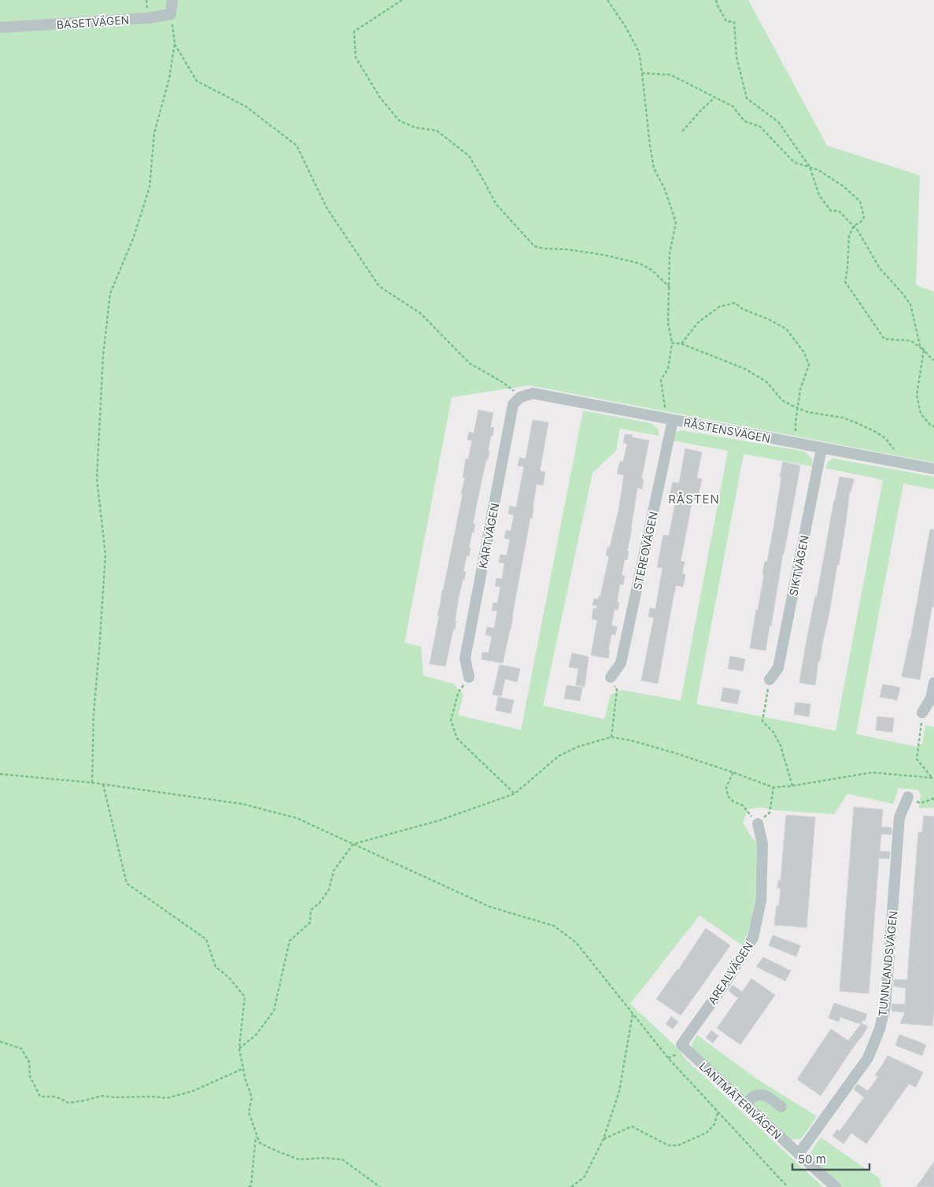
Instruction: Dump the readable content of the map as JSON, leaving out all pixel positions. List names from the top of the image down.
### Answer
{
  "streets": {
    "street": [
      "BASETVÄGEN",
      "RÅSTENSVÄGEN",
      "KARTVÄGEN",
      "STEREOVÄGEN",
      "SIKTVÄGEN",
      "TUNNLANDSVÄGEN",
      "AREALVÄGEN",
      "LANTMÄTERIVÄGEN"
    ]
  },
  "crossings": [
    ["RÅSTENSVÄGEN", "KARTVÄGEN"],
    ["RÅSTENSVÄGEN", "STEREOVÄGEN"],
    ["RÅSTENSVÄGEN", "SIKTVÄGEN"],
    ["TUNNLANDSVÄGEN", "LANTMÄTERIVÄGEN"],
    ["AREALVÄGEN", "LANTMÄTERIVÄGEN"]
  ],
  "districts": ["RÅSTEN"],
  "scale_bar": "50 m"
}
